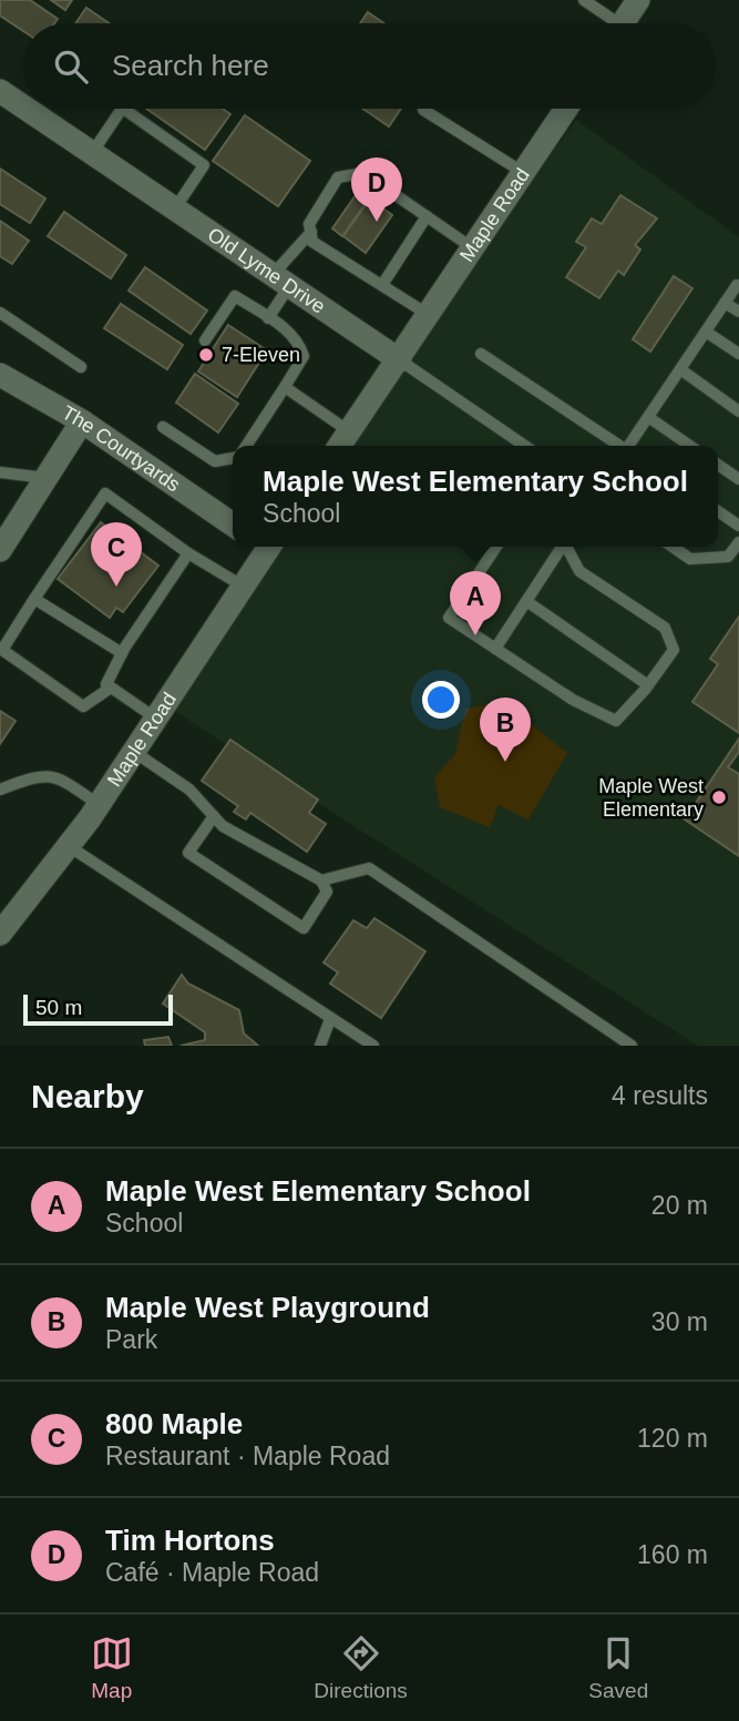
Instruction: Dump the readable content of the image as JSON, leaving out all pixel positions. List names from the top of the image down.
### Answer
{
  "streets": {
    "main road": ["Maple Road", "Old Lyme Drive", "The Courtyards"]
  },
  "crossings": [
    ["Maple Road", "Old Lyme Drive"]
  ],
  "places": ["7-Eleven", "Maple West Elementary"],
  "scale_bar": "50 m",
  "page": {
    "search": "Search here",
    "pins": [
      "D",
      "C",
      "A",
      "B"
    ],
    "popup": ["Maple West Elementary School", "School"],
    "scale": "50 m",
    "heading": ["Nearby", "4 results"],
    "list": [
      {
        "mark": "A",
        "name": "Maple West Elementary School",
        "note": "School",
        "value": "20 m"
      },
      {
        "mark": "B",
        "name": "Maple West Playground",
        "note": "Park",
        "value": "30 m"
      },
      {
        "mark": "C",
        "name": "800 Maple",
        "note": "Restaurant · Maple Road",
        "value": "120 m"
      },
      {
        "mark": "D",
        "name": "Tim Hortons",
        "note": "Café · Maple Road",
        "value": "160 m"
      }
    ],
    "nav": ["Map", "Directions", "Saved"]
  }
}
